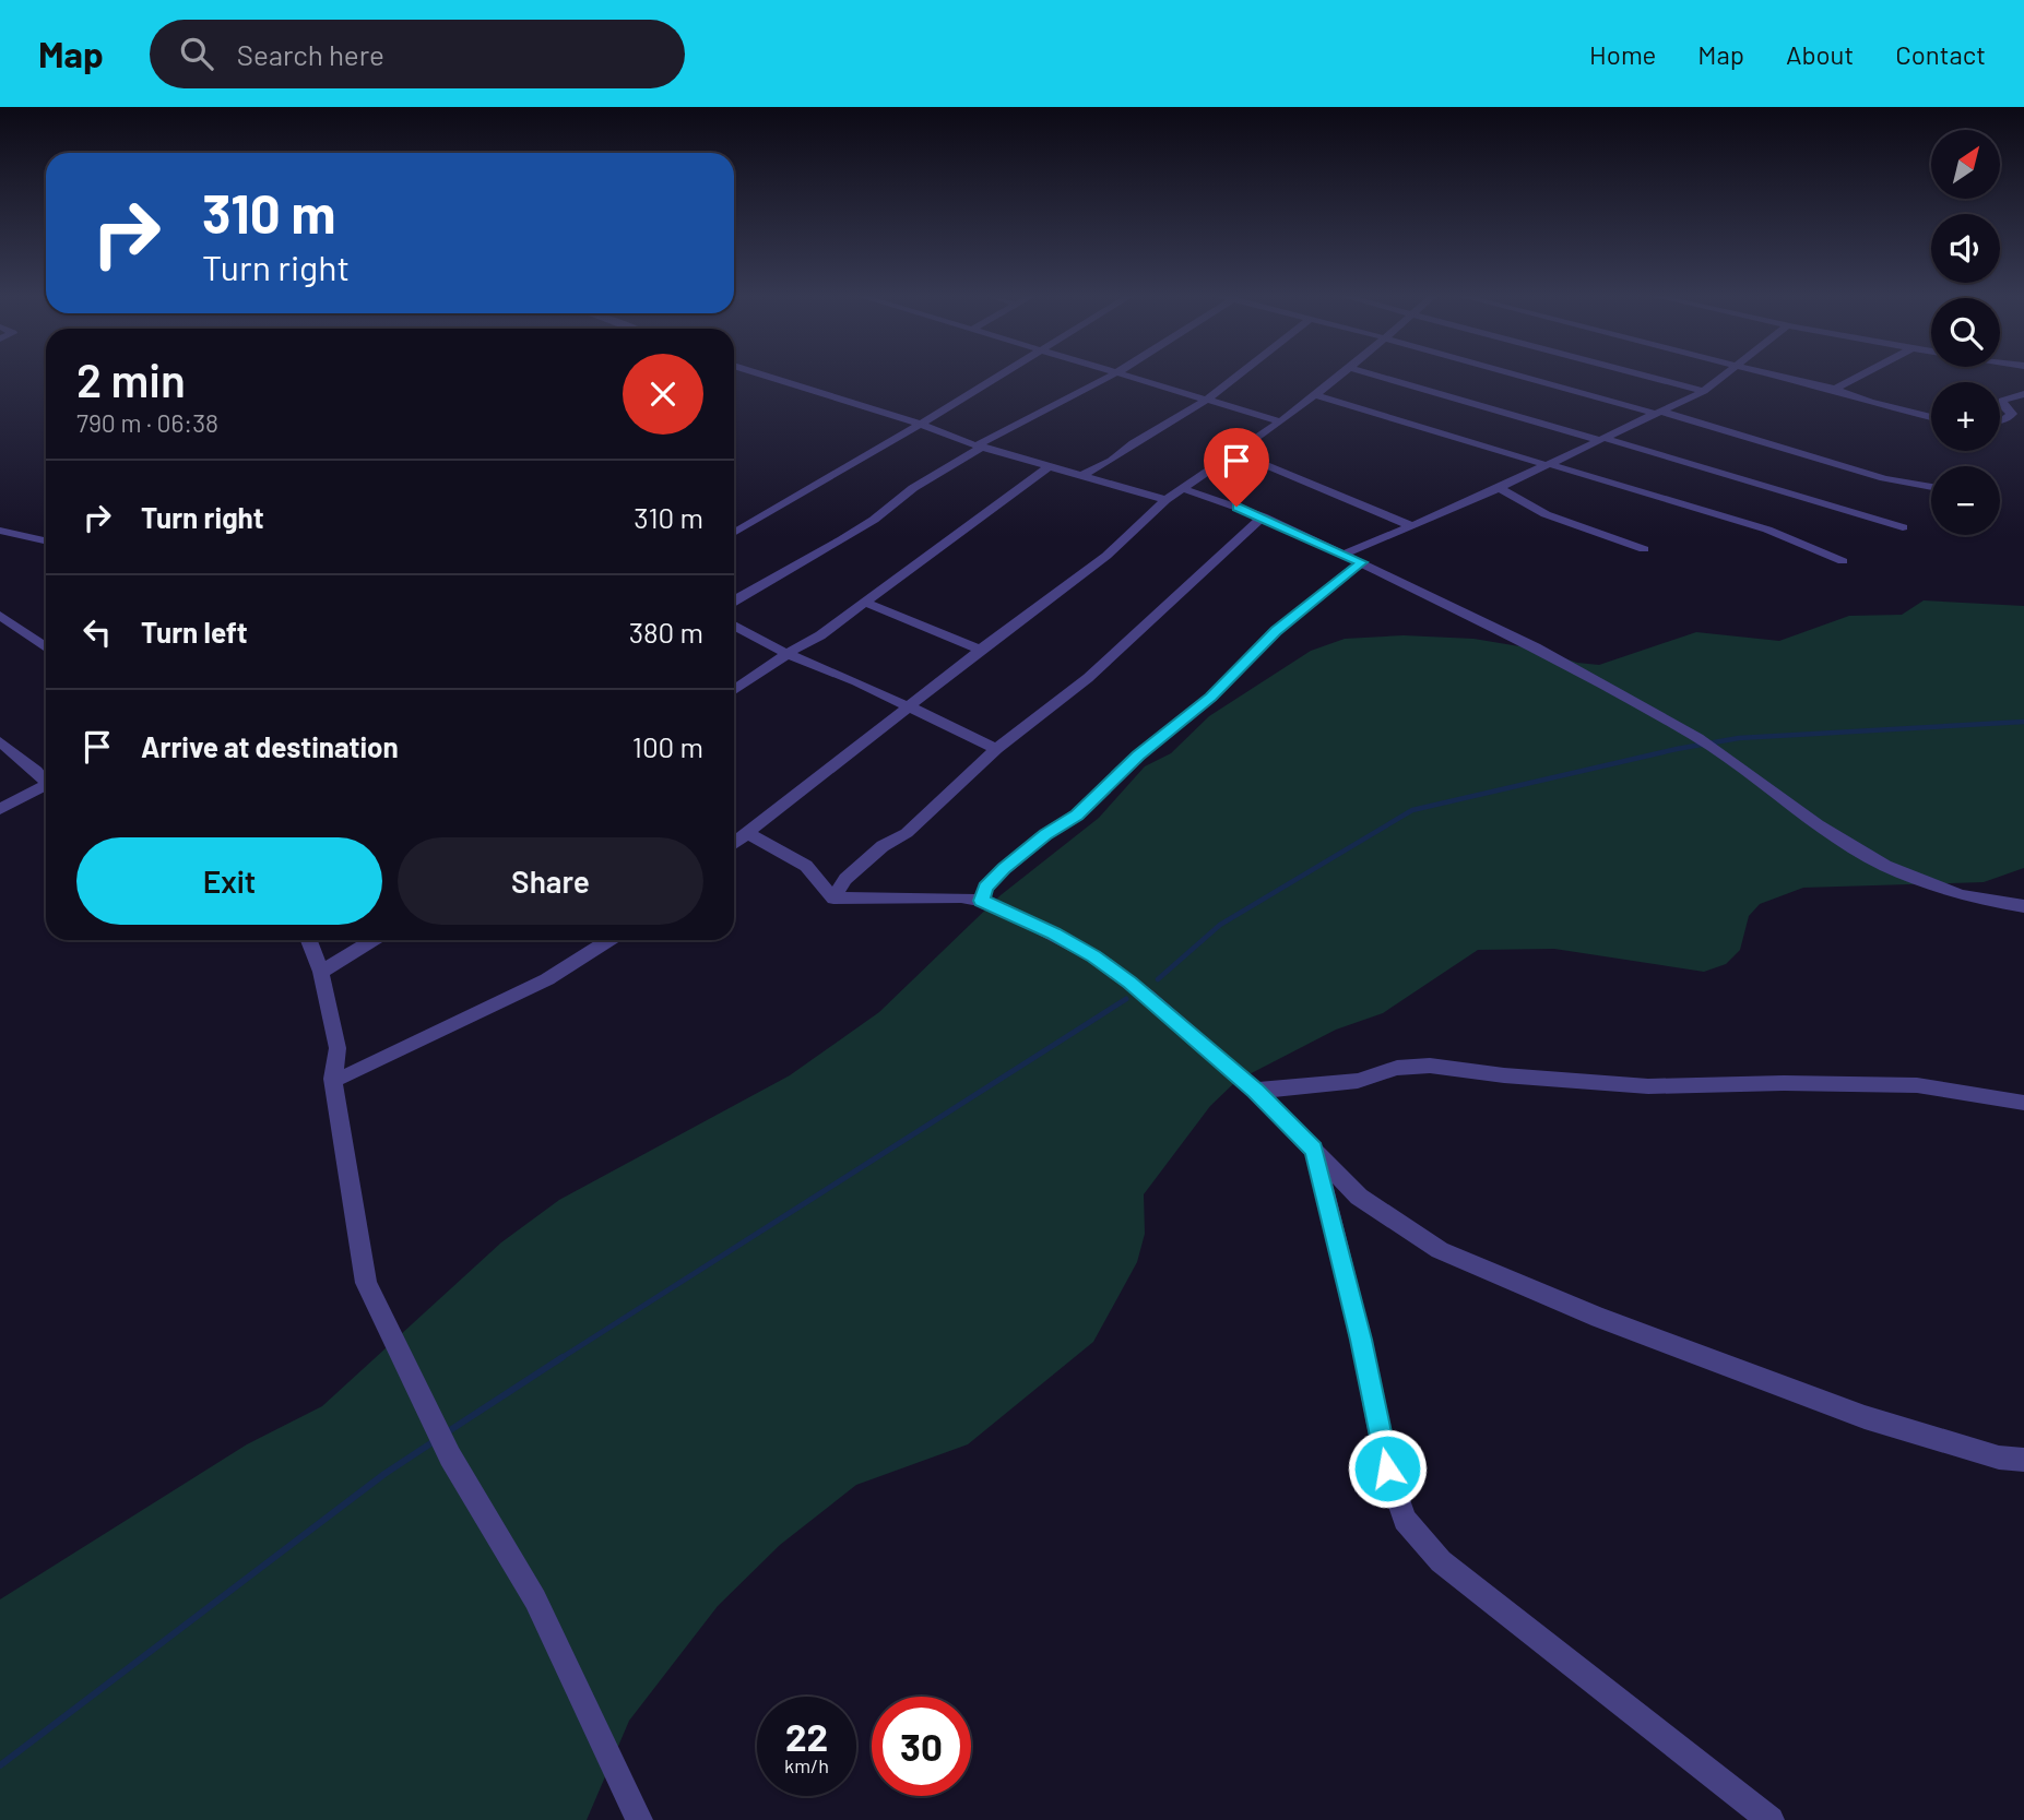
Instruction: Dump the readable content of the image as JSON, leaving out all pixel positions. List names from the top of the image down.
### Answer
{
  "north": "top right",
  "page": {
    "header": "Map",
    "search": "Search here",
    "nav": [
      "Home",
      "Map",
      "About",
      "Contact"
    ],
    "map_buttons": ["+", "−"],
    "turn": ["310 m", "Turn right"],
    "heading": ["2 min", "790 m · 06:38"],
    "list": [
      {
        "name": "Turn right",
        "value": "310 m"
      },
      {
        "name": "Turn left",
        "value": "380 m"
      },
      {
        "name": "Arrive at destination",
        "value": "100 m"
      }
    ],
    "buttons": ["Exit", "Share"],
    "speed": "22 km/h",
    "limit": "30"
  }
}
